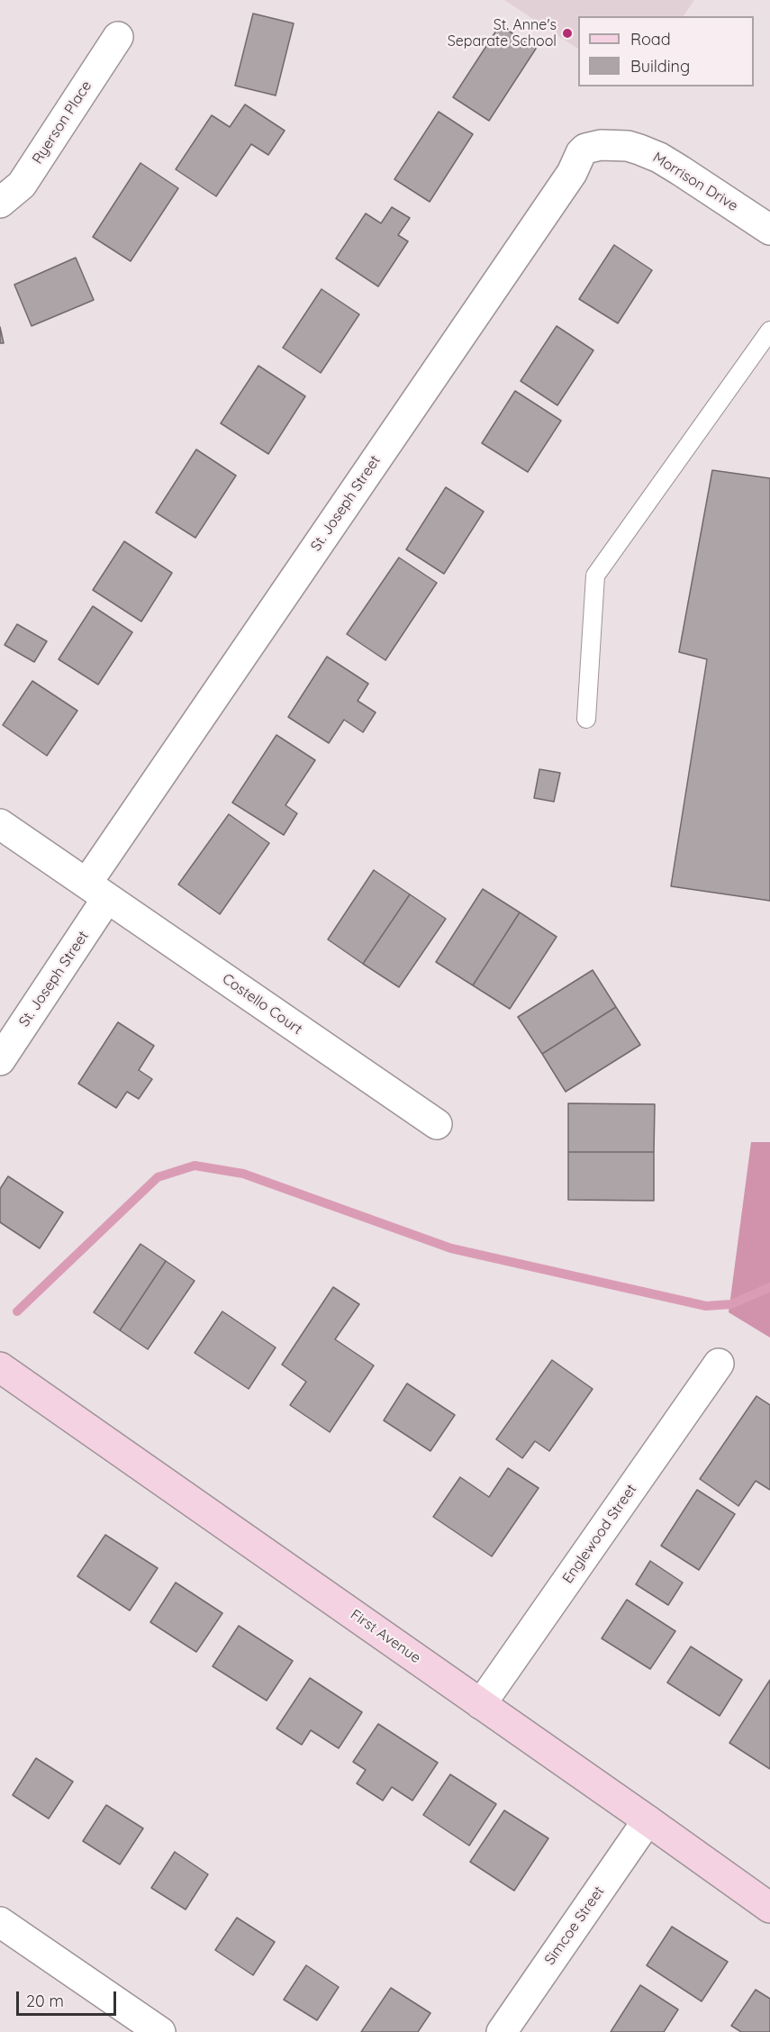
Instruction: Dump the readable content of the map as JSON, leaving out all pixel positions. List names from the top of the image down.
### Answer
{
  "streets": {
    "main road": ["First Avenue"],
    "street": [
      "Ryerson Place",
      "Morrison Drive",
      "St. Joseph Street",
      "Costello Court",
      "Englewood Street",
      "Simcoe Street"
    ]
  },
  "crossings": [
    ["Morrison Drive", "St. Joseph Street"],
    ["St. Joseph Street", "Costello Court"],
    ["Englewood Street", "First Avenue"],
    ["First Avenue", "Simcoe Street"]
  ],
  "places": ["St. Anne's Separate School"],
  "legend": ["Road", "Building"],
  "scale_bar": "20 m"
}
